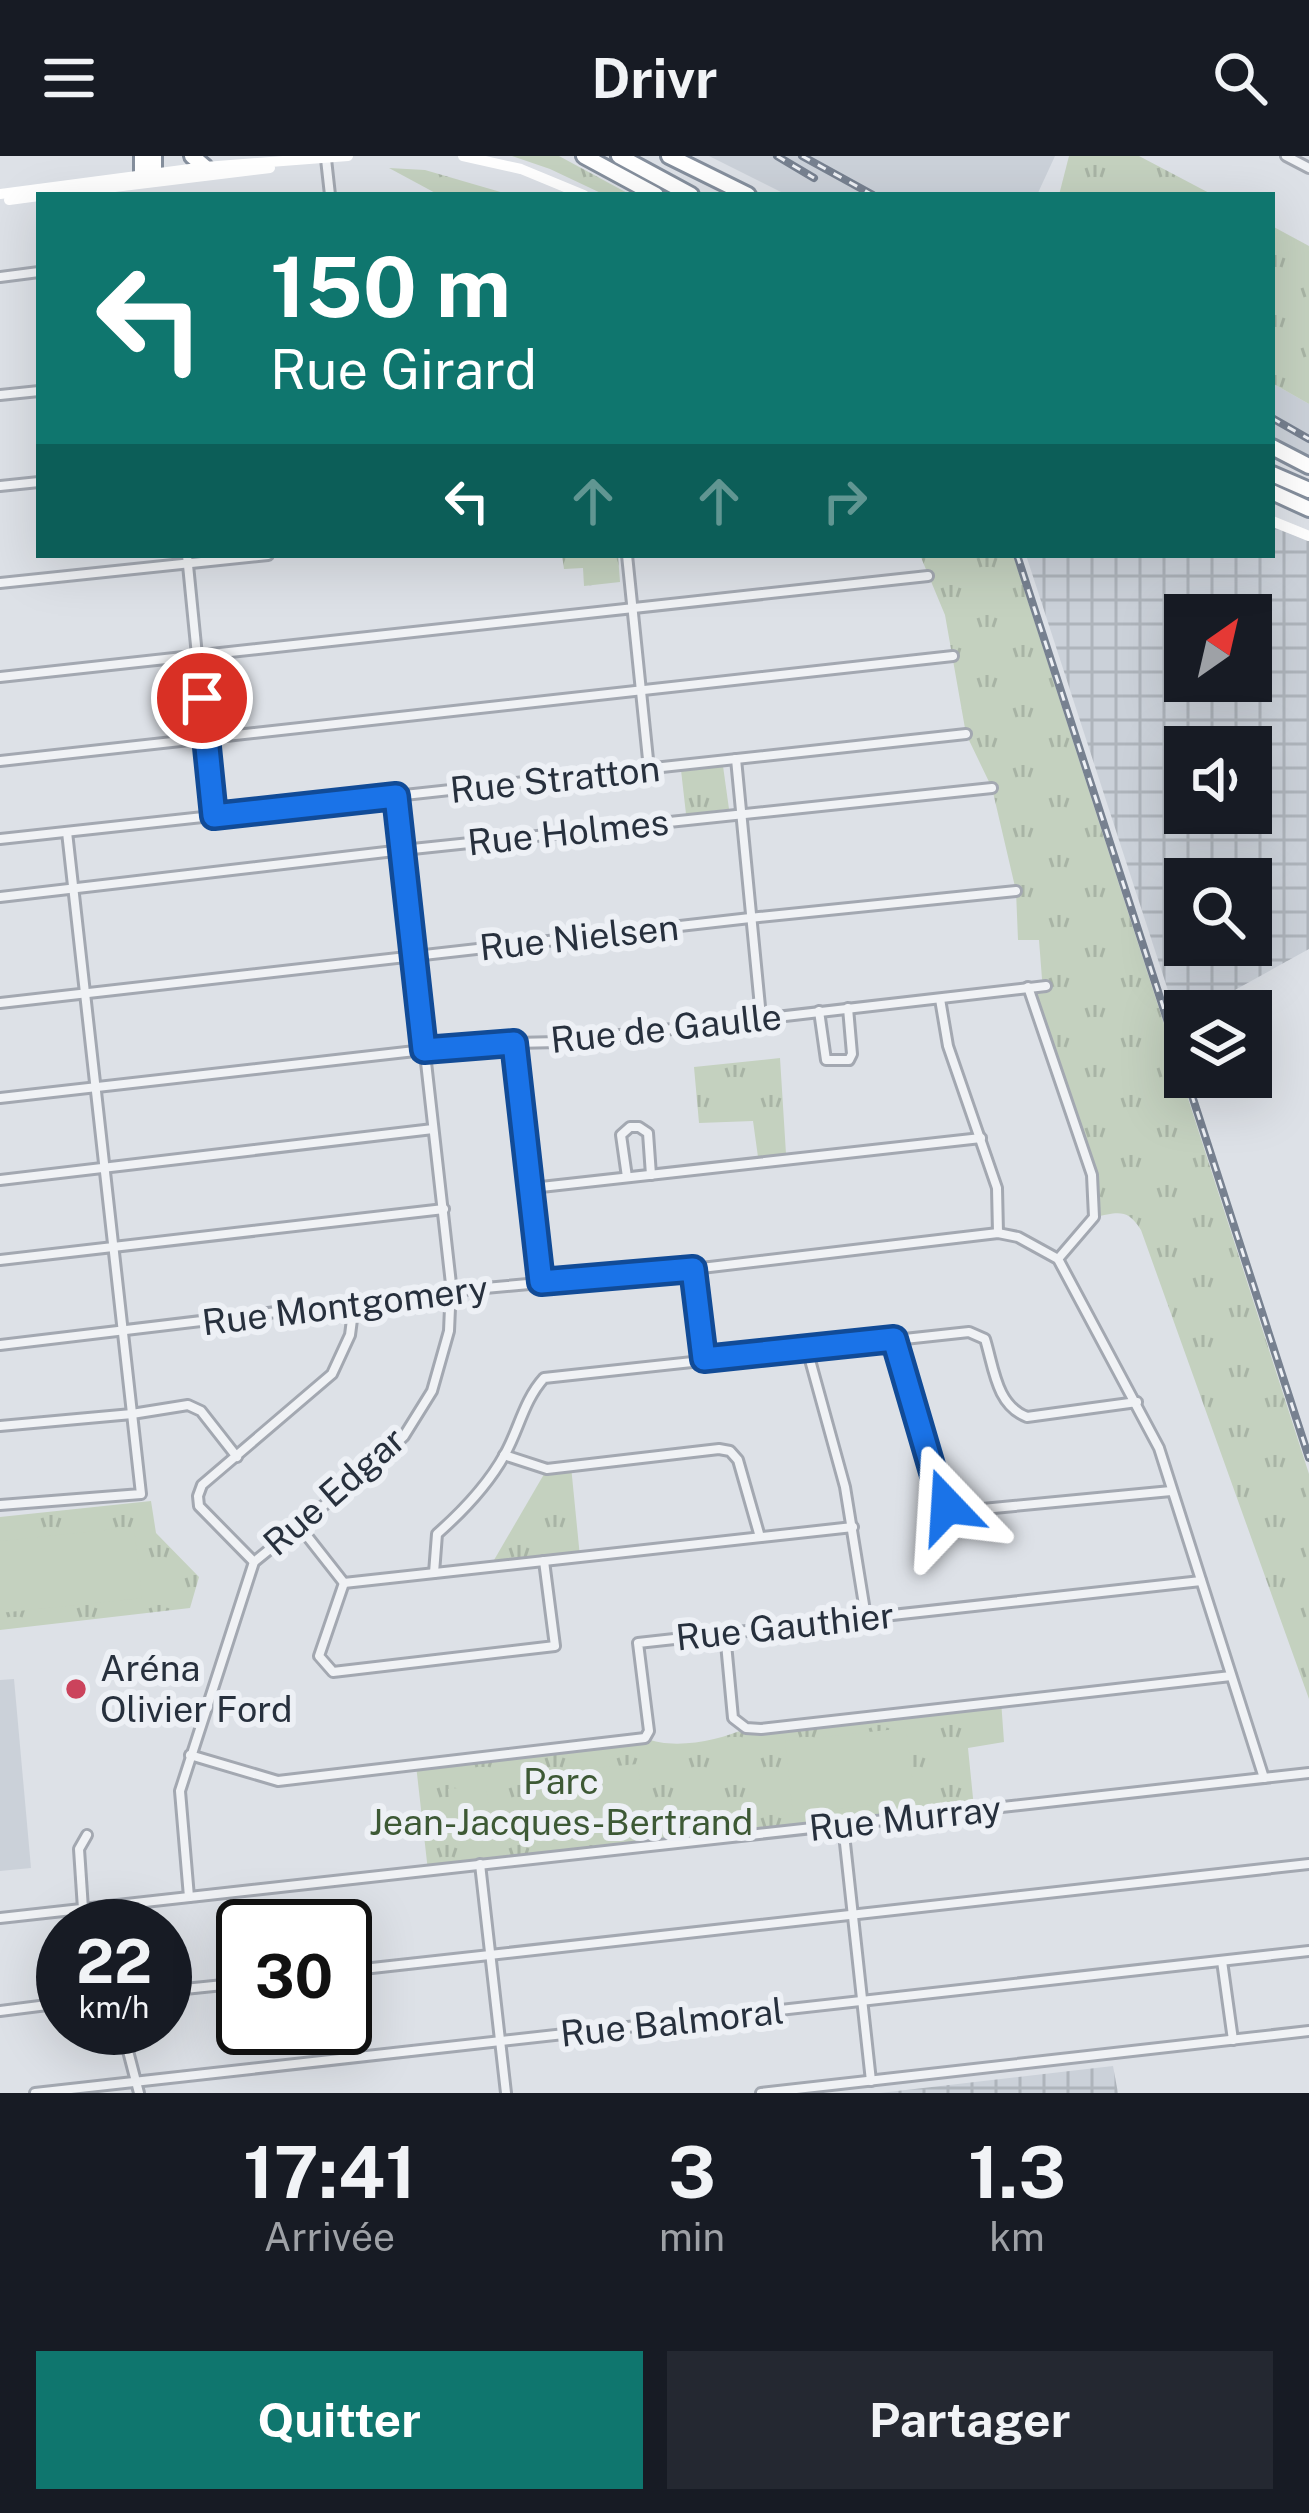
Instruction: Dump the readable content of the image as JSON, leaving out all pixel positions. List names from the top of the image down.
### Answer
{
  "streets": {
    "street": [
      "Rue Stratton",
      "Rue Holmes",
      "Rue Nielsen",
      "Rue de Gaulle",
      "Rue Montgomery",
      "Rue Edgar",
      "Rue Gauthier",
      "Rue Murray",
      "Rue Balmoral"
    ]
  },
  "crossings": [
    ["Rue Stratton", "Rue Edgar"],
    ["Rue Holmes", "Rue Edgar"],
    ["Rue Nielsen", "Rue Edgar"],
    ["Rue de Gaulle", "Rue Edgar"],
    ["Rue Montgomery", "Rue Edgar"],
    ["Rue Edgar", "Rue Gauthier"],
    ["Rue Edgar", "Rue Murray"]
  ],
  "parks": ["Parc Jean-Jacques-Bertrand"],
  "places": ["Aréna Olivier Ford"],
  "north": "top right",
  "page": {
    "header": "Drivr",
    "turn": ["150 m", "Rue Girard"],
    "speed": "22 km/h",
    "limit": "30",
    "eta": [
      "17:41",
      "Arrivée",
      "3",
      "min",
      "1.3",
      "km"
    ],
    "buttons": ["Quitter", "Partager"]
  }
}
